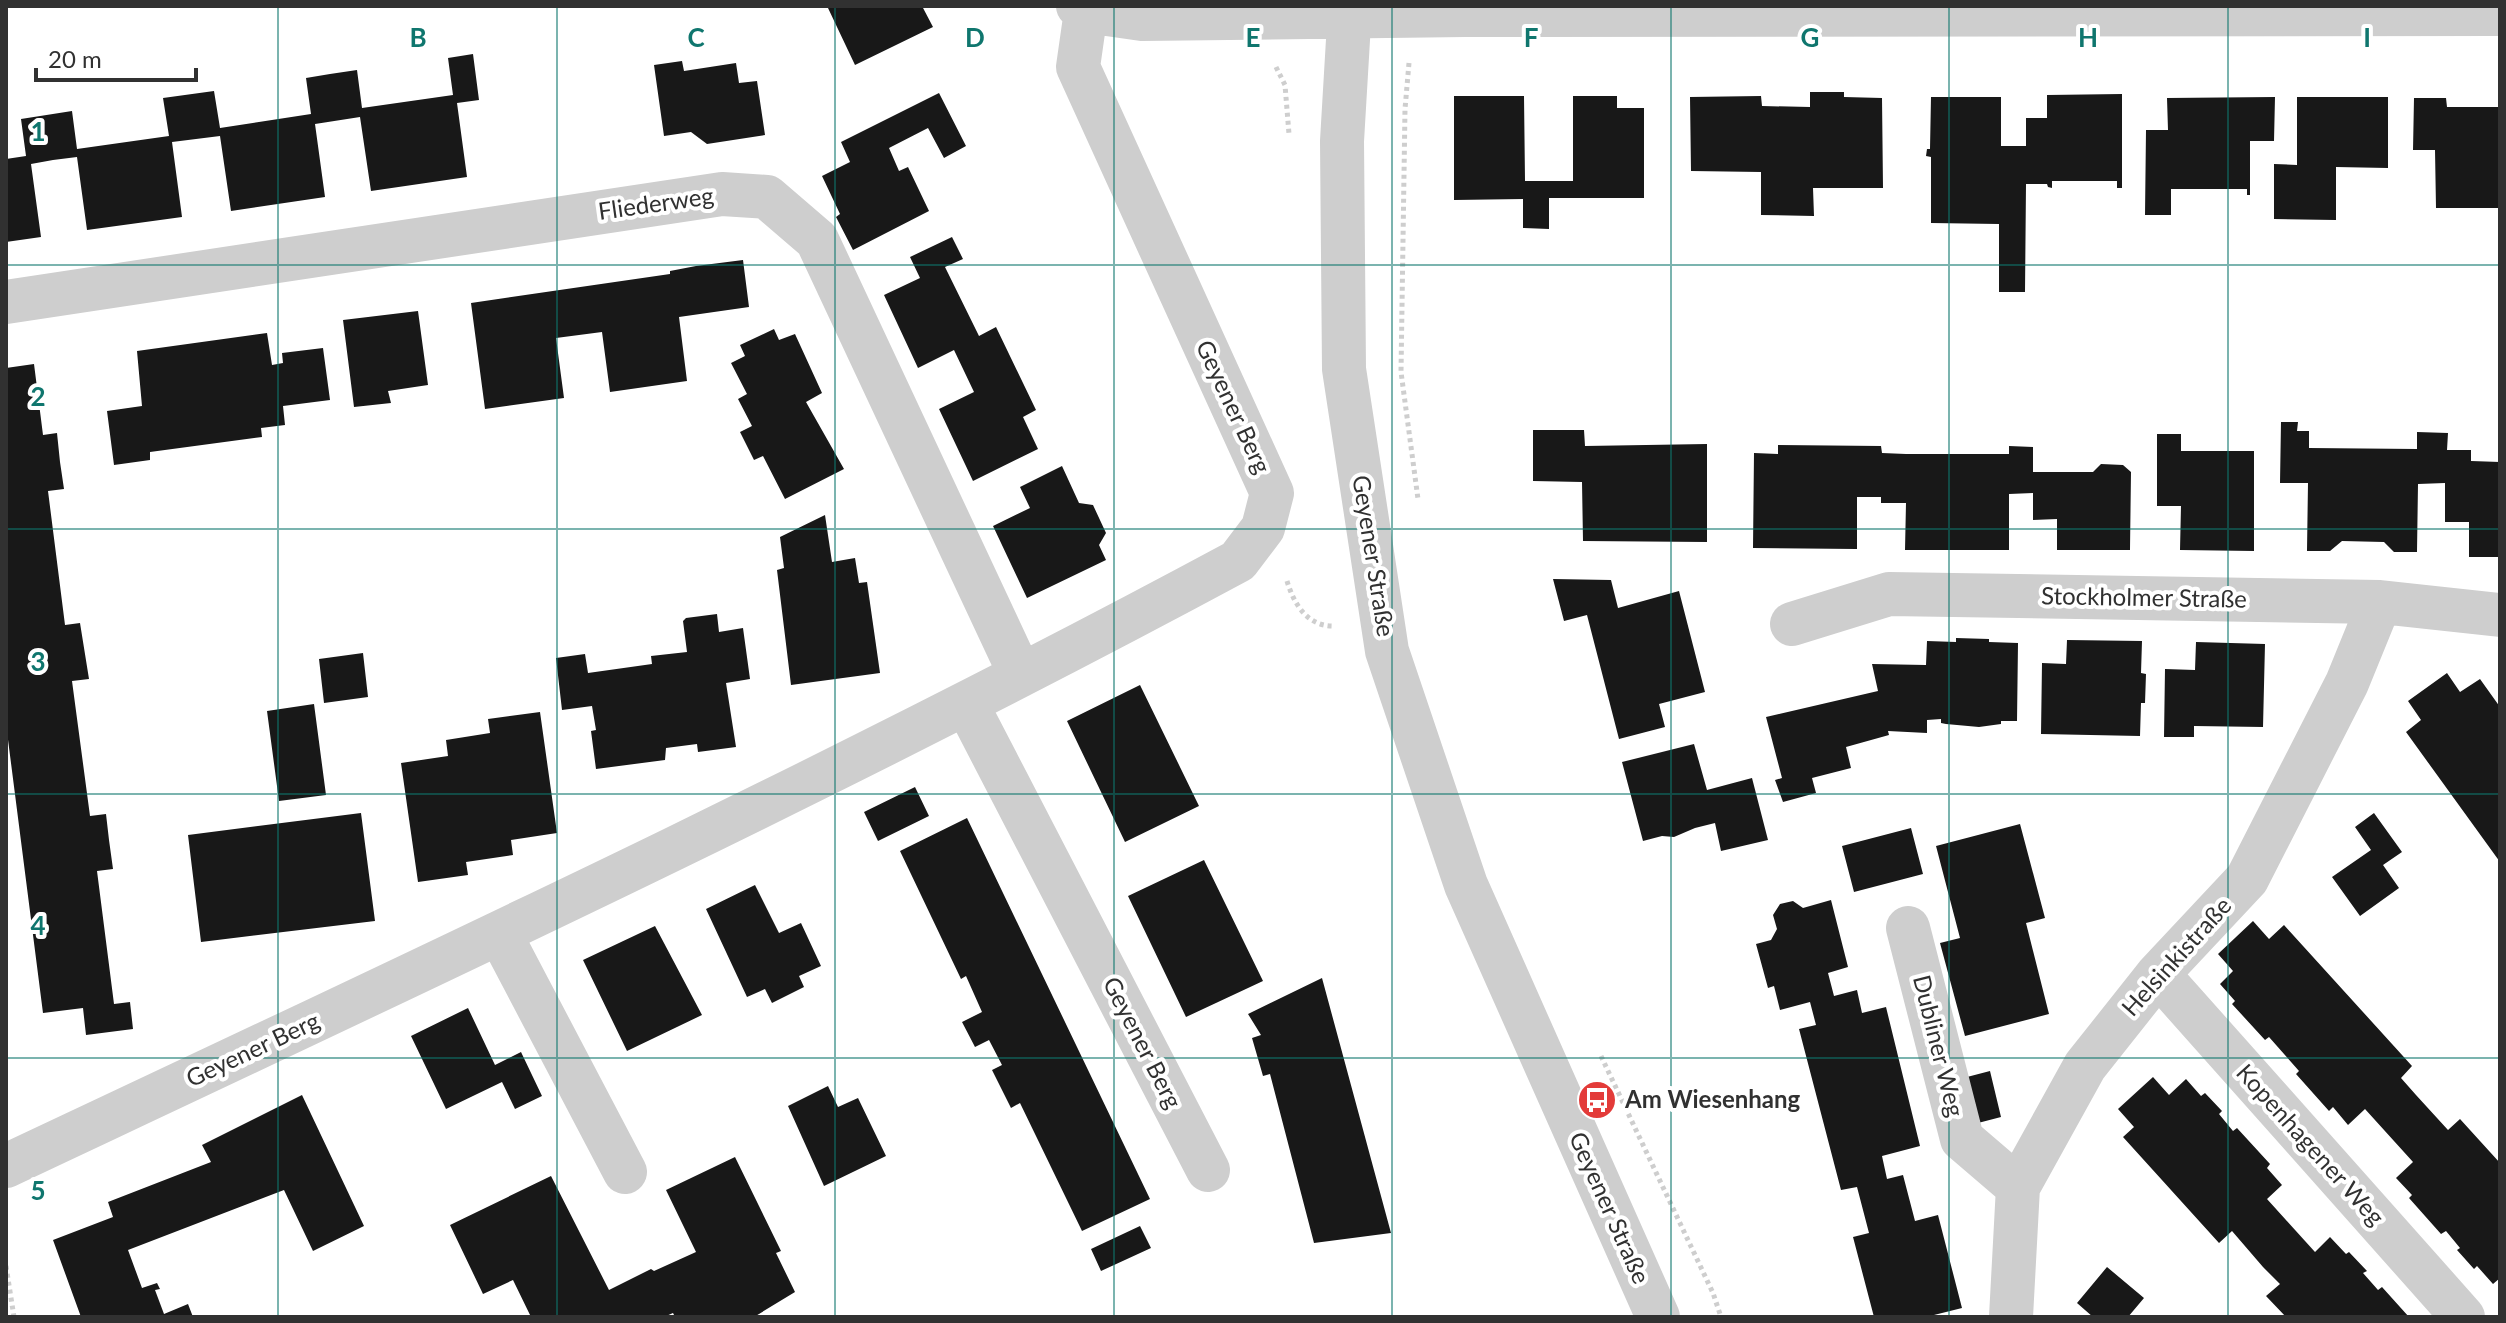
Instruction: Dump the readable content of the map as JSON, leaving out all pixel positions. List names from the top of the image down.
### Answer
{
  "streets": {
    "street": [
      "Fliederweg",
      "Geyener Berg",
      "Geyener Straße",
      "Stockholmer Straße",
      "Helsinkistraße",
      "Dubliner Weg",
      "Kopenhagener Weg"
    ]
  },
  "crossings": [
    ["Fliederweg", "Geyener Berg"],
    ["Stockholmer Straße", "Helsinkistraße"],
    ["Helsinkistraße", "Dubliner Weg"],
    ["Helsinkistraße", "Kopenhagener Weg"]
  ],
  "places": {
    "bus stop": ["Am Wiesenhang"]
  },
  "scale_bar": "20 m",
  "grid": {
    "columns": [
      "B",
      "C",
      "D",
      "E",
      "F",
      "G",
      "H",
      "I"
    ],
    "rows": [
      "1",
      "2",
      "3",
      "4",
      "5"
    ]
  }
}
